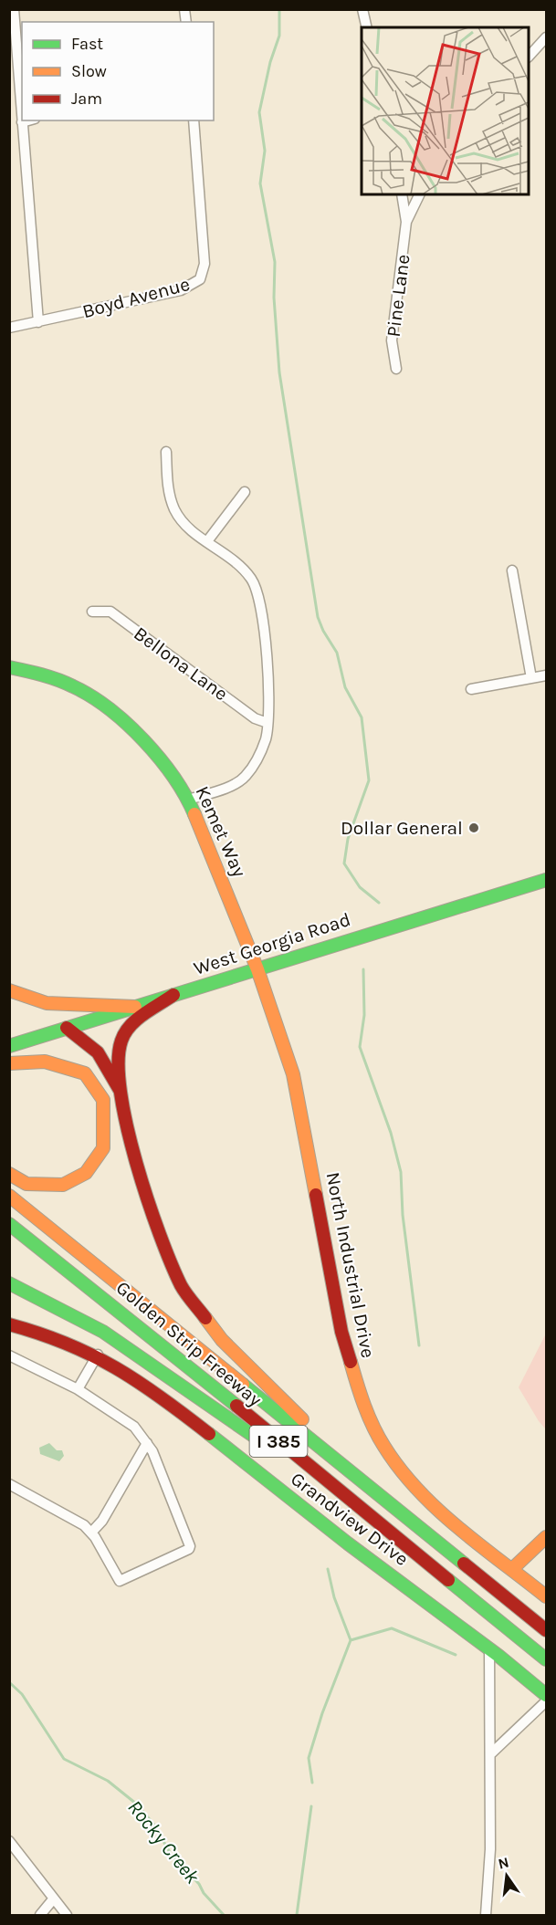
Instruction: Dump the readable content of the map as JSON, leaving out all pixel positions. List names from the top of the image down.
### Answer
{
  "streets": {
    "main road": [
      "Kemet Way",
      "West Georgia Road",
      "North Industrial Drive",
      "Golden Strip Freeway",
      "I 385",
      "Grandview Drive"
    ],
    "street": ["Pine Lane", "Boyd Avenue", "Bellona Lane"]
  },
  "crossings": [
    ["Kemet Way", "West Georgia Road"],
    ["Kemet Way", "North Industrial Drive"],
    ["West Georgia Road", "North Industrial Drive"]
  ],
  "water": ["Rocky Creek"],
  "places": ["Dollar General"],
  "legend": ["Fast", "Slow", "Jam"],
  "north": "top"
}
